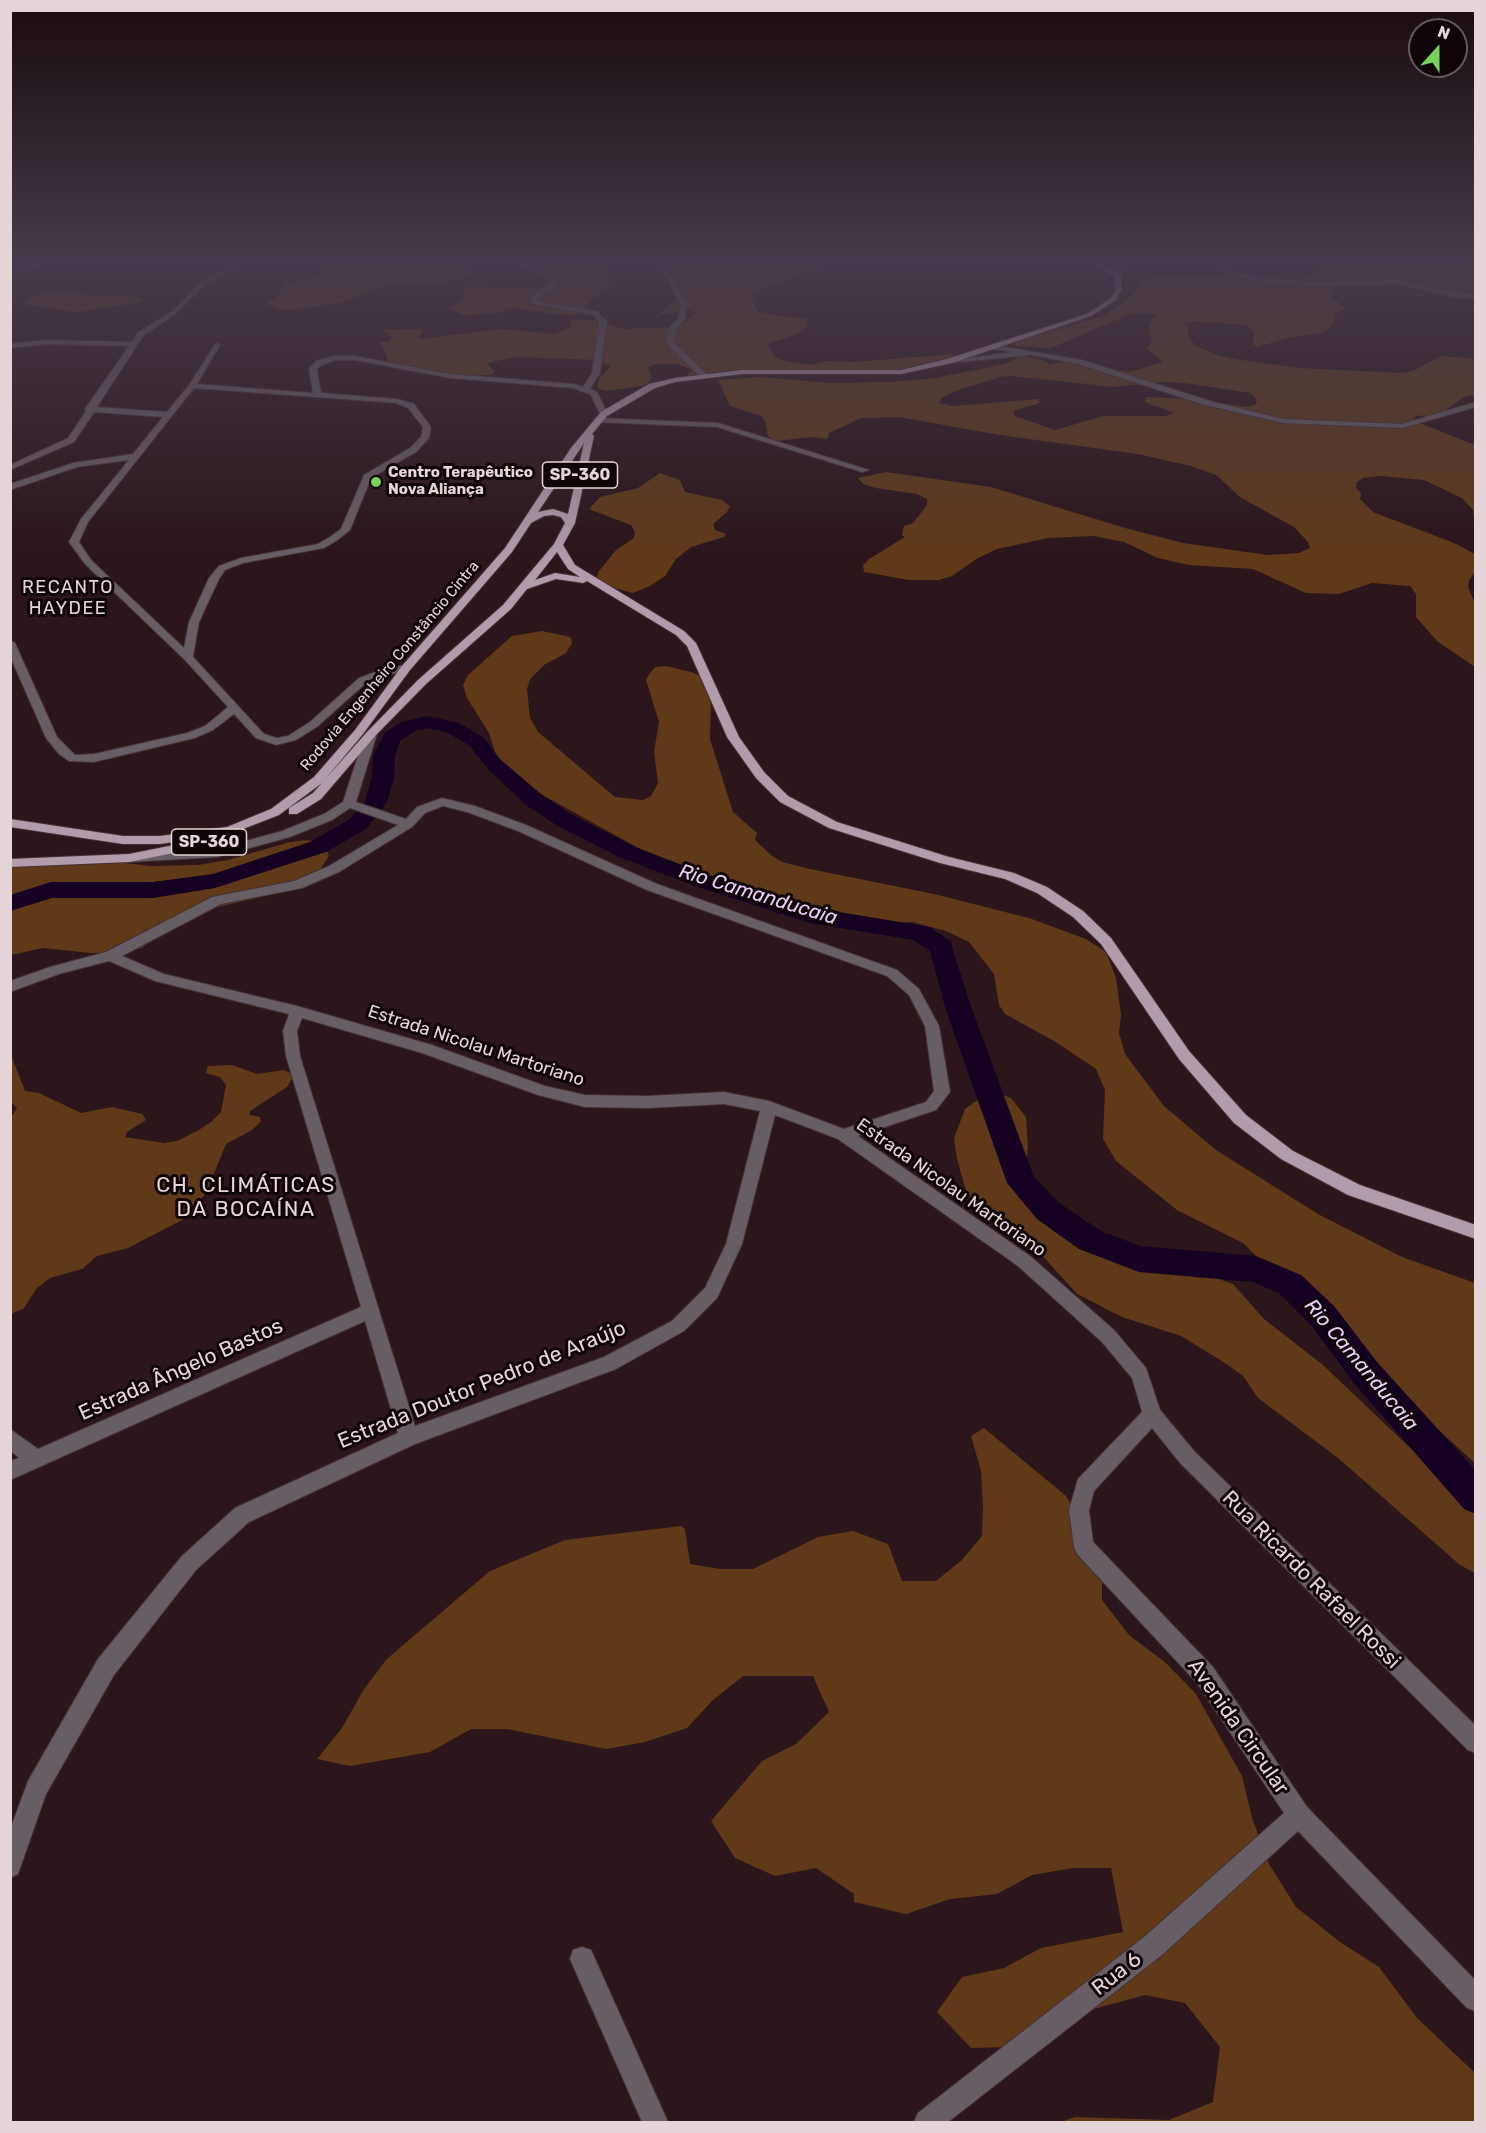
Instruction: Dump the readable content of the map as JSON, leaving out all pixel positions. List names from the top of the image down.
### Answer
{
  "streets": {
    "main road": ["SP-360", "Rodovia Engenheiro Constâncio Cintra"],
    "street": [
      "Estrada Nicolau Martoriano",
      "Estrada Ângelo Bastos",
      "Estrada Doutor Pedro de Araújo",
      "Rua Ricardo Rafael Rossi",
      "Avenida Circular",
      "Rua 6"
    ]
  },
  "crossings": [
    ["Estrada Nicolau Martoriano", "Estrada Doutor Pedro de Araújo"],
    ["Estrada Nicolau Martoriano", "Rua Ricardo Rafael Rossi"],
    ["Estrada Nicolau Martoriano", "Avenida Circular"],
    ["Rua Ricardo Rafael Rossi", "Avenida Circular"],
    ["Avenida Circular", "Rua 6"]
  ],
  "districts": ["RECANTO HAYDEE", "CH. CLIMÁTICAS DA BOCAÍNA"],
  "water": ["Rio Camanducaia"],
  "places": ["Centro Terapêutico Nova Aliança"],
  "north": "top"
}
